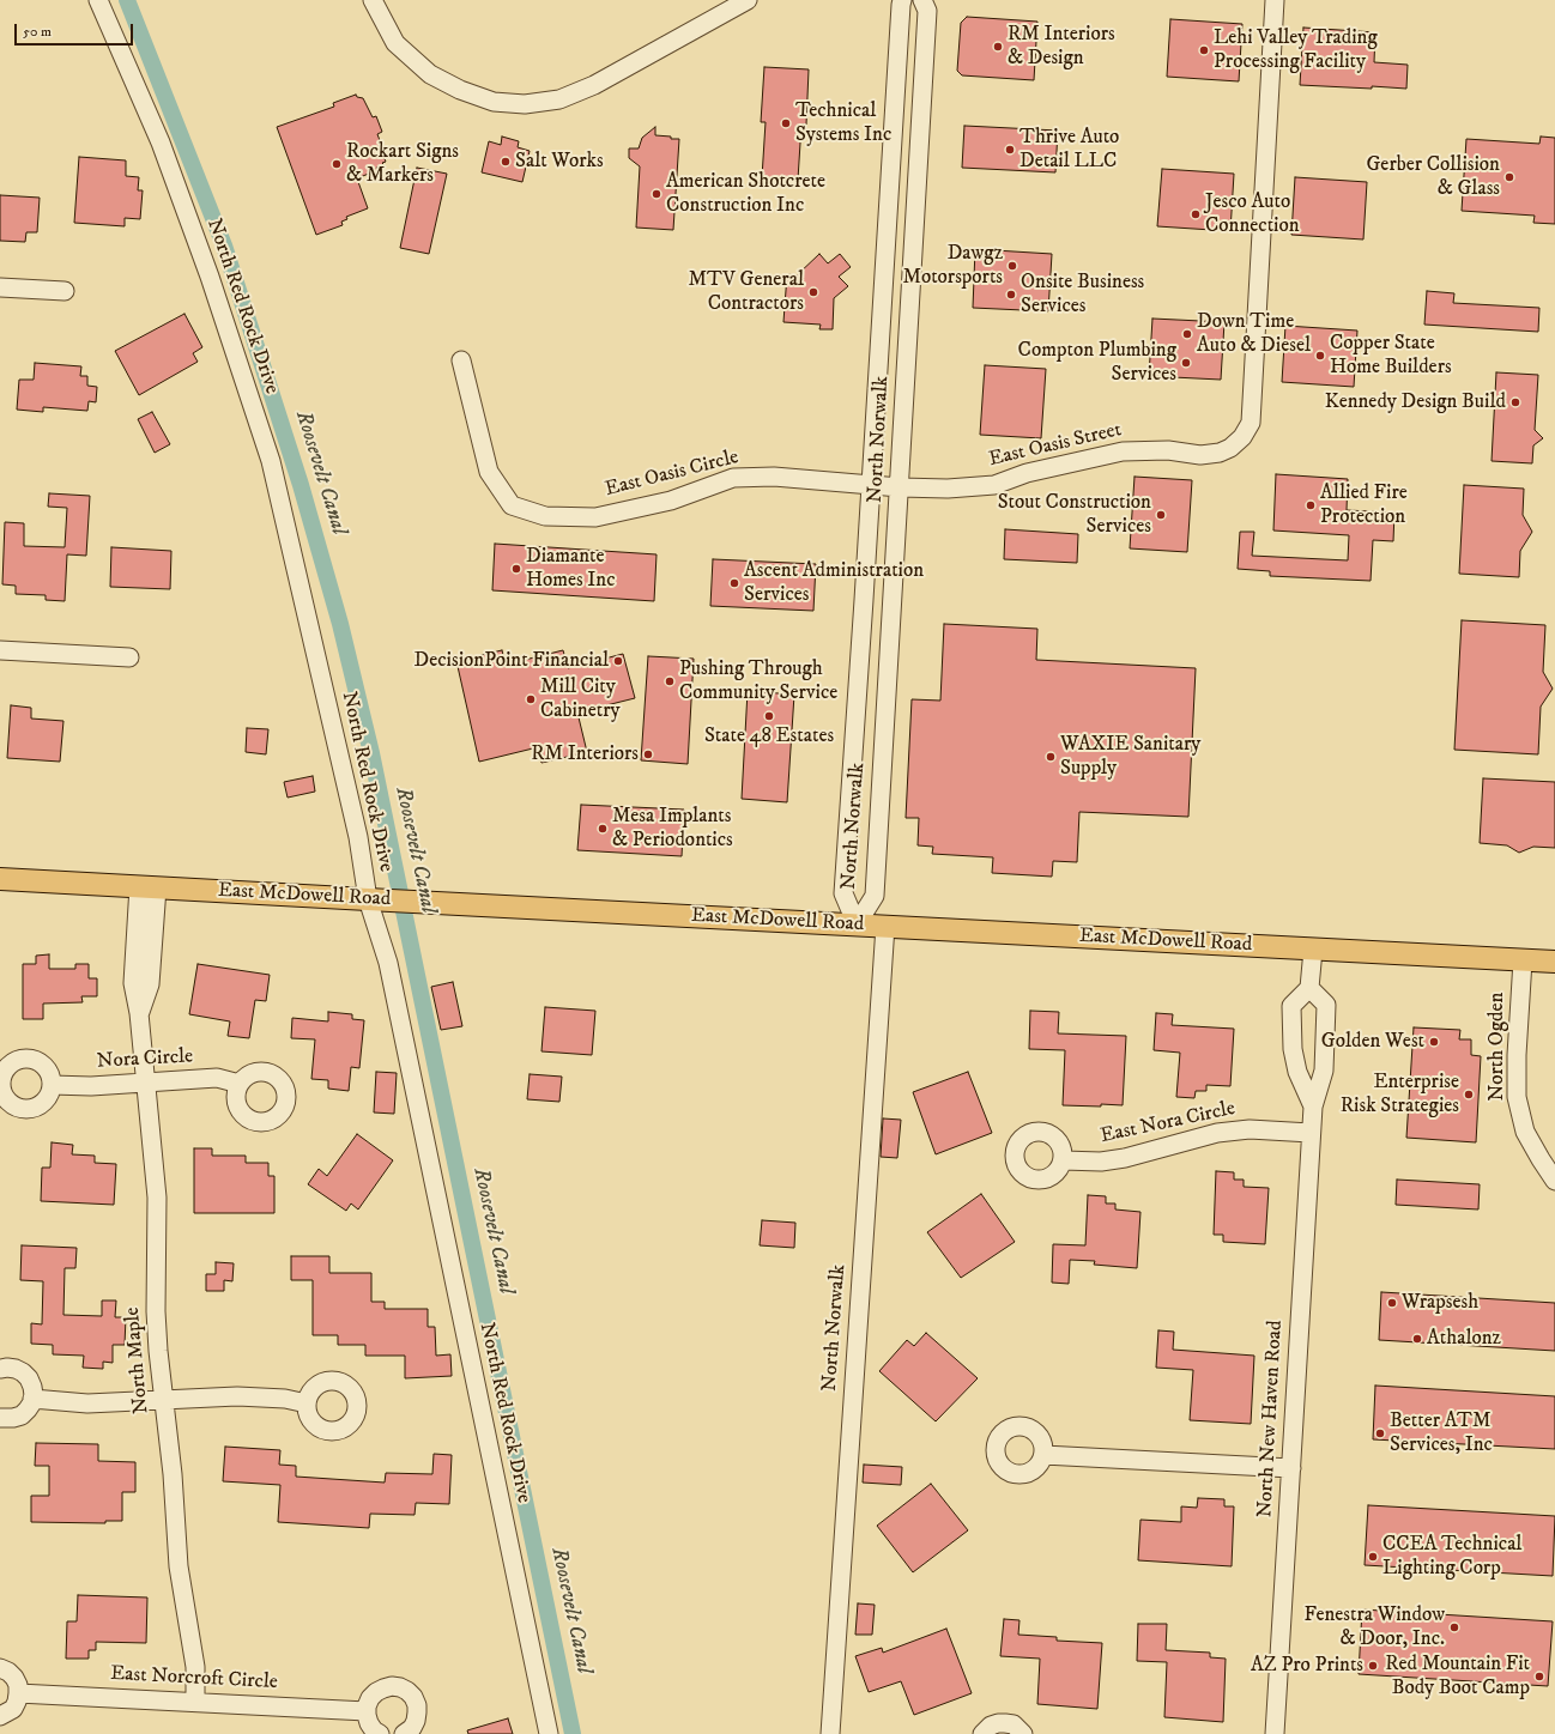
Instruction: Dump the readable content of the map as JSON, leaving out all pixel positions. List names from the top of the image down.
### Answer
{
  "streets": {
    "main road": ["East McDowell Road"],
    "street": [
      "North Red Rock Drive",
      "North Norwalk",
      "East Oasis Street",
      "East Oasis Circle",
      "North Ogden",
      "Nora Circle",
      "East Nora Circle",
      "North Maple",
      "North New Haven Road",
      "East Norcroft Circle"
    ]
  },
  "crossings": [
    ["North Red Rock Drive", "East McDowell Road"],
    ["North Norwalk", "East Oasis Street"],
    ["North Norwalk", "East Oasis Circle"],
    ["North Norwalk", "East McDowell Road"],
    ["East Oasis Street", "East Oasis Circle"],
    ["East McDowell Road", "North Ogden"],
    ["East McDowell Road", "North Maple"],
    ["Nora Circle", "North Maple"],
    ["East Nora Circle", "North New Haven Road"],
    ["North Maple", "East Norcroft Circle"]
  ],
  "water": ["Roosevelt Canal"],
  "places": [
    "RM Interiors & Design",
    "Lehi Valley Trading Processing Facility",
    "Technical Systems Inc",
    "Thrive Auto Detail LLC",
    "Salt Works",
    "Rockart Signs & Markers",
    "Gerber Collision & Glass",
    "American Shotcrete Construction Inc",
    "Jesco Auto Connection",
    "Dawgz Motorsports",
    "MTV General Contractors",
    "Onsite Business Services",
    "Down Time Auto & Diesel",
    "Copper State Home Builders",
    "Compton Plumbing Services",
    "Kennedy Design Build",
    "Allied Fire Protection",
    "Stout Construction Services",
    "Diamante Homes Inc",
    "Ascent Administration Services",
    "DecisionPoint Financial",
    "Pushing Through Community Service",
    "Mill City Cabinetry",
    "State 48 Estates",
    "RM Interiors",
    "WAXIE Sanitary Supply",
    "Mesa Implants & Periodontics",
    "Golden West",
    "Enterprise Risk Strategies",
    "Wrapsesh",
    "Athalonz",
    "Better ATM Services, Inc",
    "CCEA Technical Lighting Corp",
    "Fenestra Window & Door, Inc.",
    "AZ Pro Prints",
    "Red Mountain Fit Body Boot Camp"
  ],
  "scale_bar": "50 m"
}
